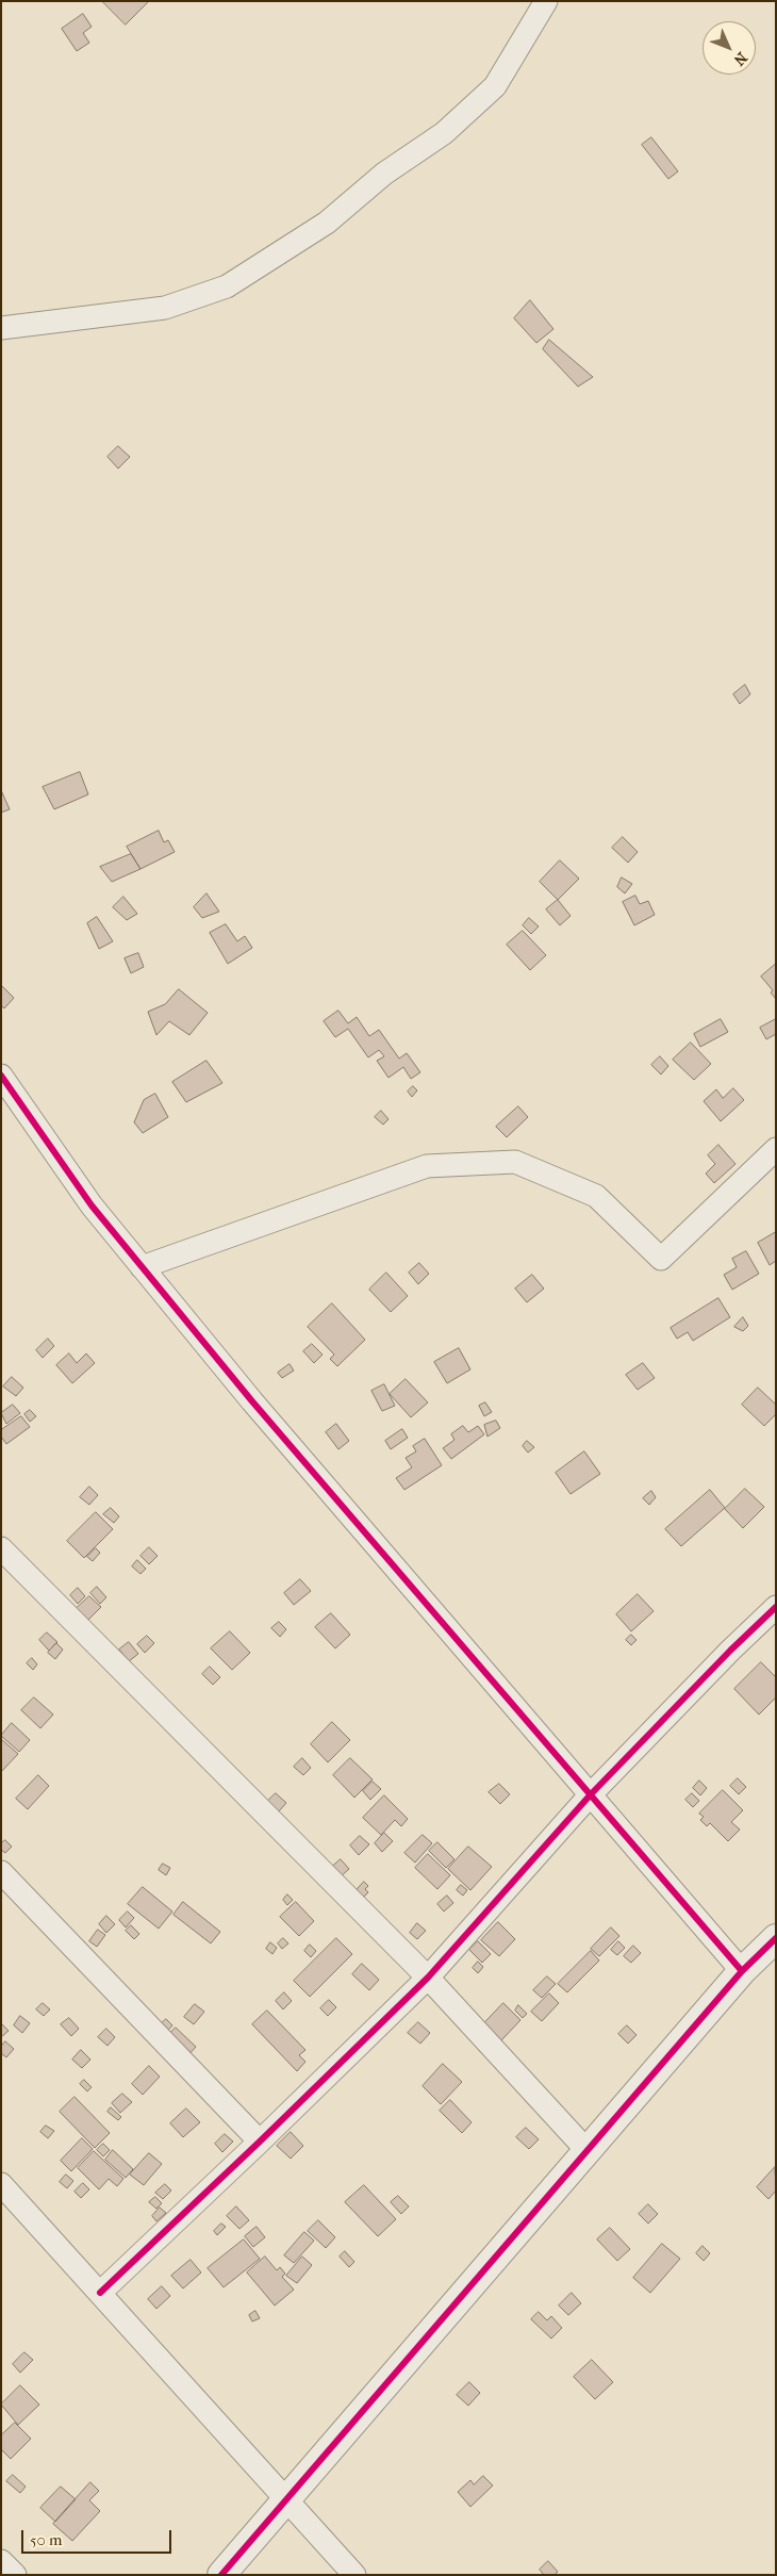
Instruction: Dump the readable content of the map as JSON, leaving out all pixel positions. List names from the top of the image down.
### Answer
{
  "scale_bar": "50 m",
  "north": "bottom right"
}
